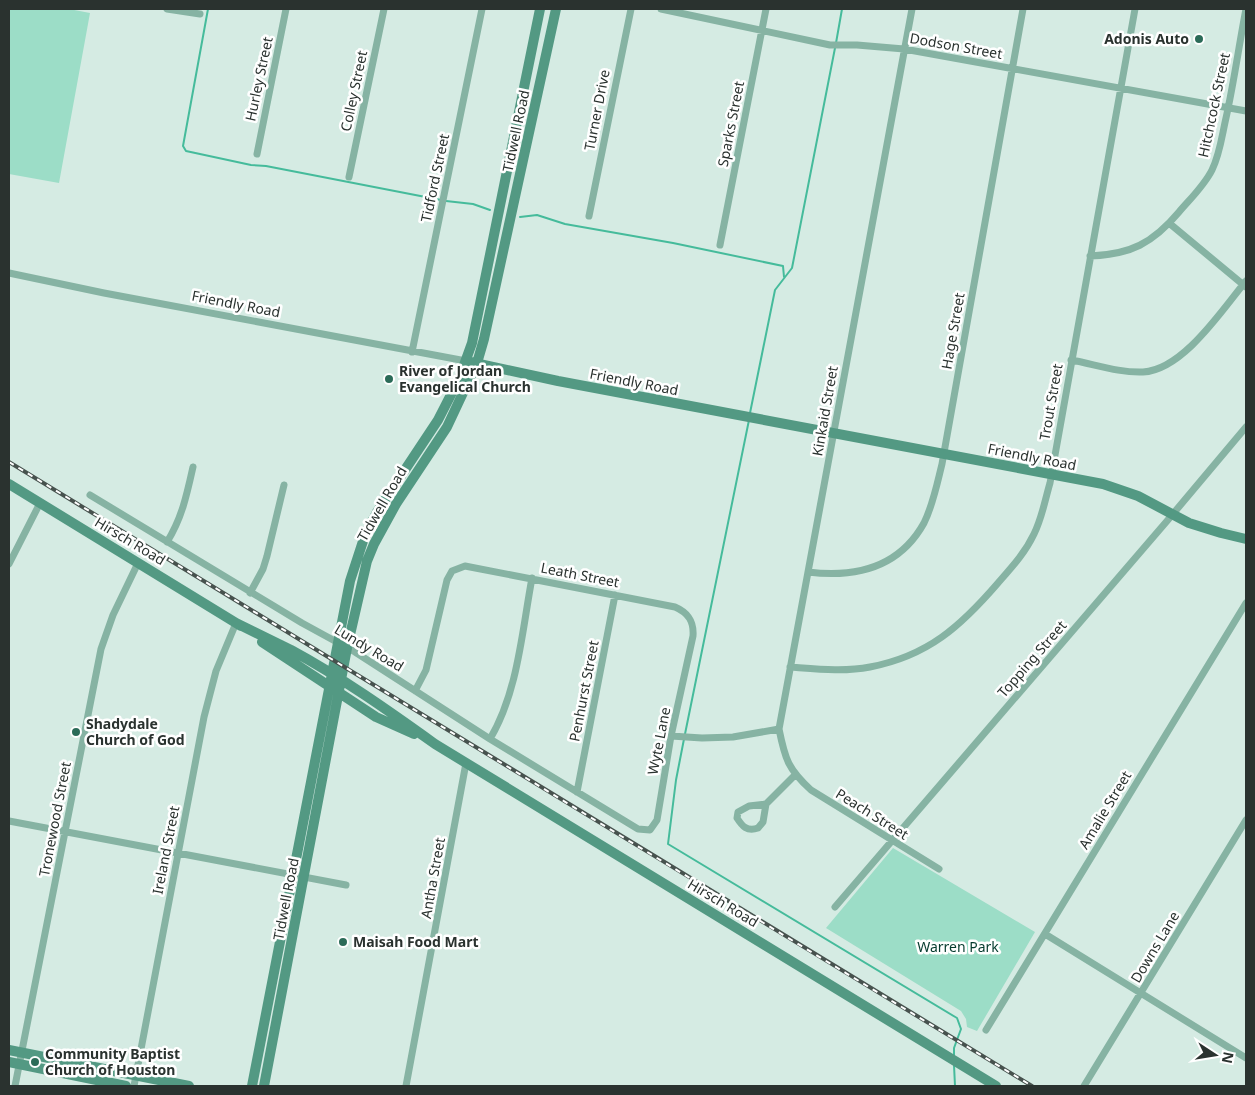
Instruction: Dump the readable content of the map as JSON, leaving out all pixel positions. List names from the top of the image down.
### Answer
{
  "streets": {
    "main road": ["Tidwell Road", "Friendly Road", "Hirsch Road"],
    "street": [
      "Dodson Street",
      "Hurley Street",
      "Colley Street",
      "Hitchcock Street",
      "Turner Drive",
      "Sparks Street",
      "Tidford Street",
      "Hage Street",
      "Trout Street",
      "Kinkaid Street",
      "Leath Street",
      "Lundy Road",
      "Topping Street",
      "Penhurst Street",
      "Wyte Lane",
      "Amalie Street",
      "Peach Street",
      "Tronewood Street",
      "Ireland Street",
      "Antha Street",
      "Downs Lane"
    ]
  },
  "crossings": [
    ["Dodson Street", "Hitchcock Street"],
    ["Dodson Street", "Sparks Street"],
    ["Dodson Street", "Hage Street"],
    ["Dodson Street", "Trout Street"],
    ["Dodson Street", "Kinkaid Street"],
    ["Hitchcock Street", "Trout Street"],
    ["Tidwell Road", "Friendly Road"],
    ["Tidwell Road", "Hirsch Road"],
    ["Tidwell Road", "Lundy Road"],
    ["Tidford Street", "Friendly Road"],
    ["Friendly Road", "Hage Street"],
    ["Friendly Road", "Trout Street"],
    ["Friendly Road", "Kinkaid Street"],
    ["Friendly Road", "Topping Street"],
    ["Hage Street", "Kinkaid Street"],
    ["Trout Street", "Kinkaid Street"],
    ["Kinkaid Street", "Peach Street"],
    ["Hirsch Road", "Tronewood Street"],
    ["Hirsch Road", "Ireland Street"],
    ["Hirsch Road", "Antha Street"],
    ["Leath Street", "Lundy Road"],
    ["Leath Street", "Penhurst Street"],
    ["Leath Street", "Wyte Lane"],
    ["Lundy Road", "Penhurst Street"],
    ["Lundy Road", "Wyte Lane"],
    ["Topping Street", "Peach Street"]
  ],
  "parks": ["Warren Park"],
  "places": [
    "Adonis Auto",
    "River of Jordan Evangelical Church",
    "Shadydale Church of God",
    "Maisah Food Mart",
    "Community Baptist Church of Houston"
  ],
  "north": "right"
}
